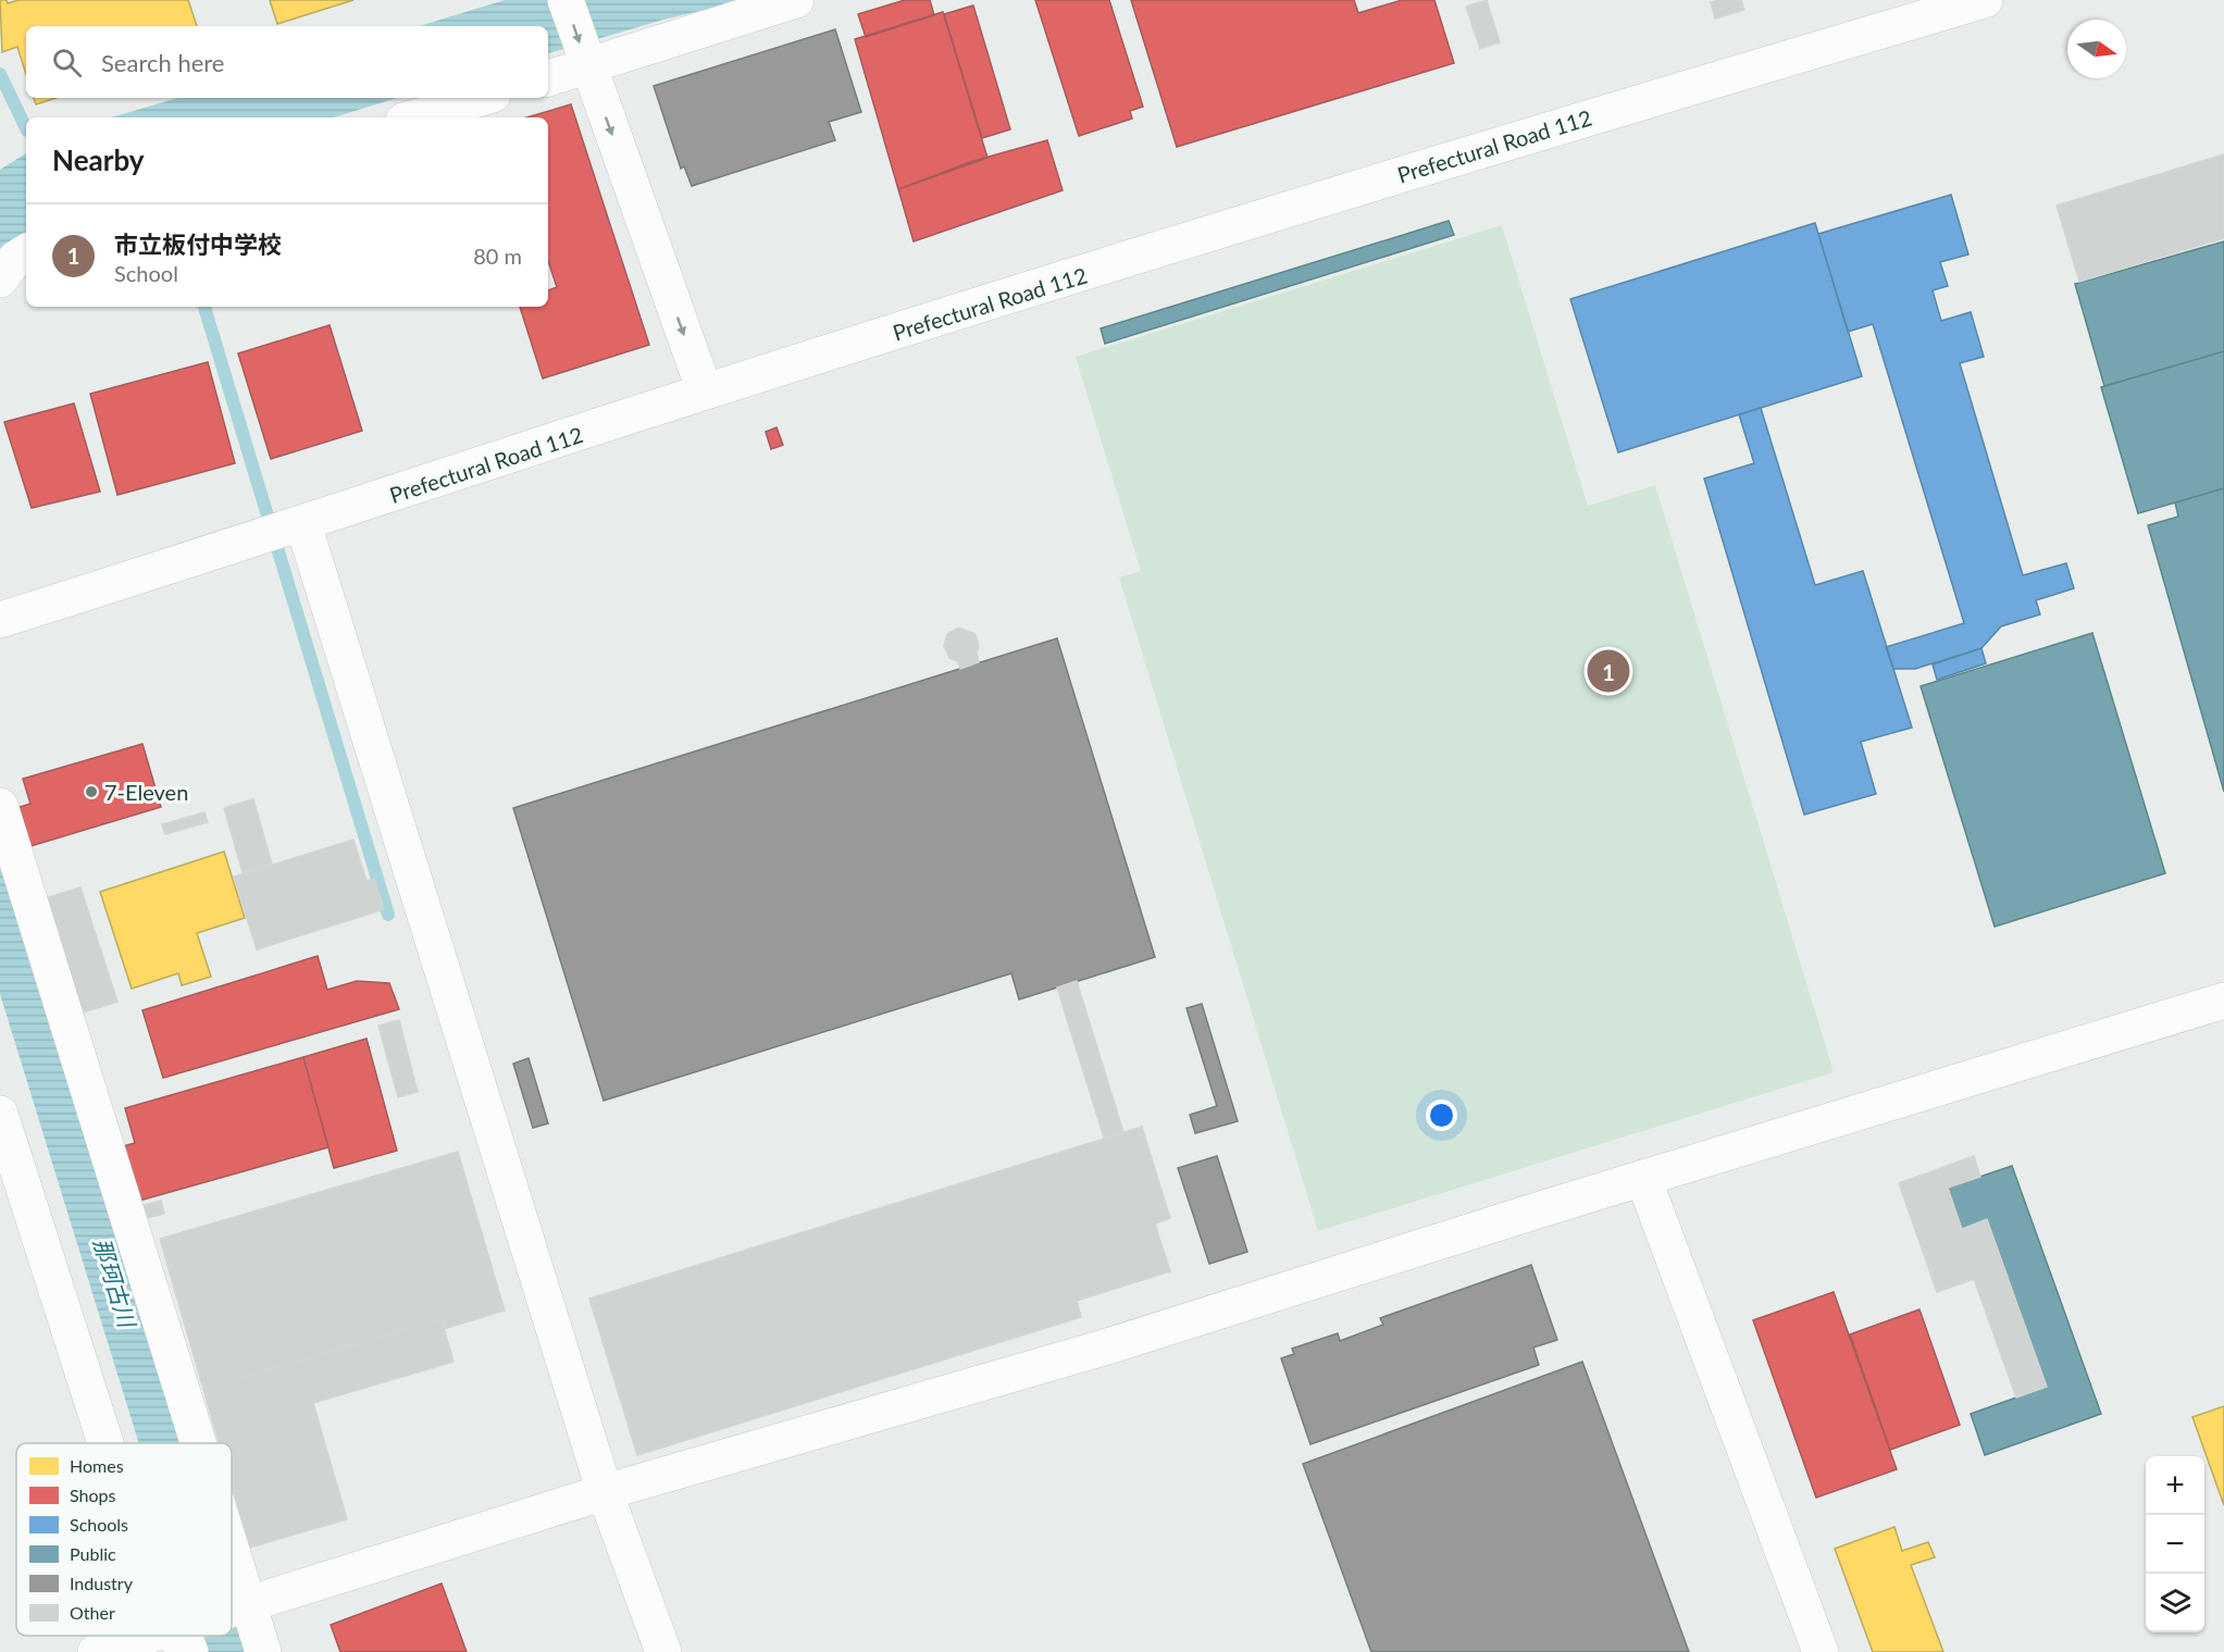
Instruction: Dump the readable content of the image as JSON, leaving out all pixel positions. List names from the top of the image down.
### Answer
{
  "streets": {
    "street": ["Prefectural Road 112"]
  },
  "water": ["那珂古川"],
  "places": ["7-Eleven"],
  "legend": [
    "Homes",
    "Shops",
    "Schools",
    "Public",
    "Industry",
    "Other"
  ],
  "north": "right",
  "page": {
    "search": "Search here",
    "heading": "Nearby",
    "list": [
      {
        "mark": "1",
        "name": "市立板付中学校",
        "note": "School",
        "value": "80 m"
      }
    ],
    "pins": "1",
    "map_buttons": ["+", "−"]
  }
}
